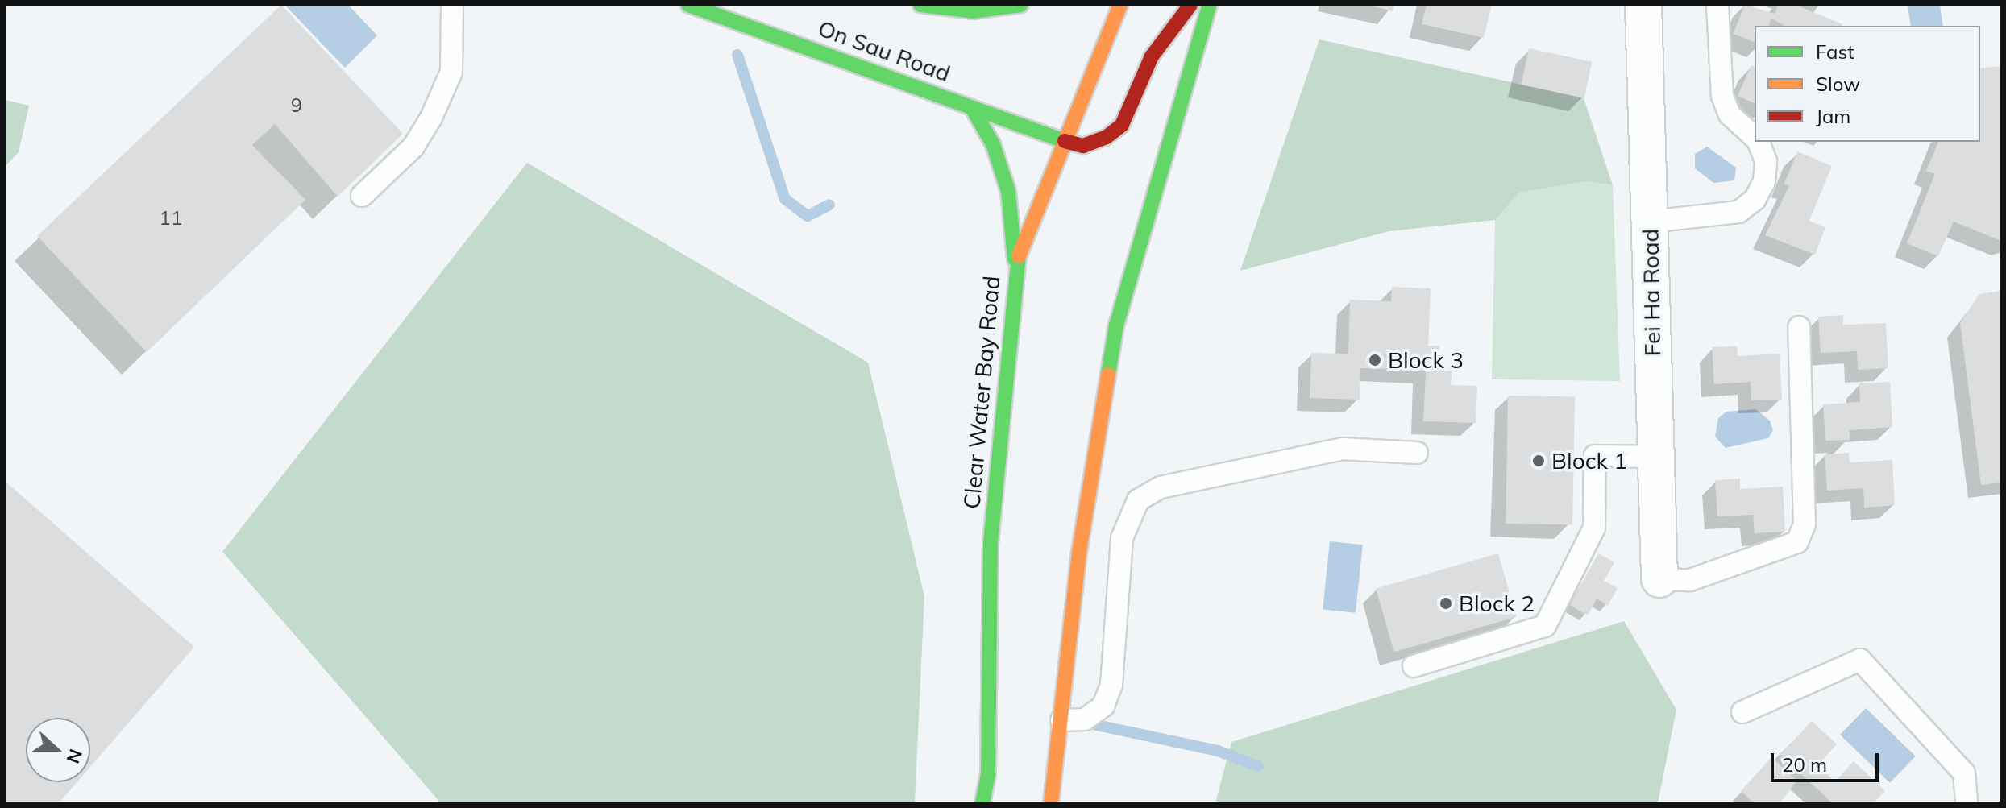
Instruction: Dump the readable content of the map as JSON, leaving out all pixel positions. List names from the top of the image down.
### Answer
{
  "streets": {
    "main road": ["On Sau Road", "Clear Water Bay Road"],
    "street": ["Fei Ha Road"]
  },
  "crossings": [
    ["On Sau Road", "Clear Water Bay Road"]
  ],
  "places": ["Block 3", "Block 1", "Block 2"],
  "house_numbers": ["9", "11"],
  "legend": ["Fast", "Slow", "Jam"],
  "scale_bar": "20 m",
  "north": "right"
}
